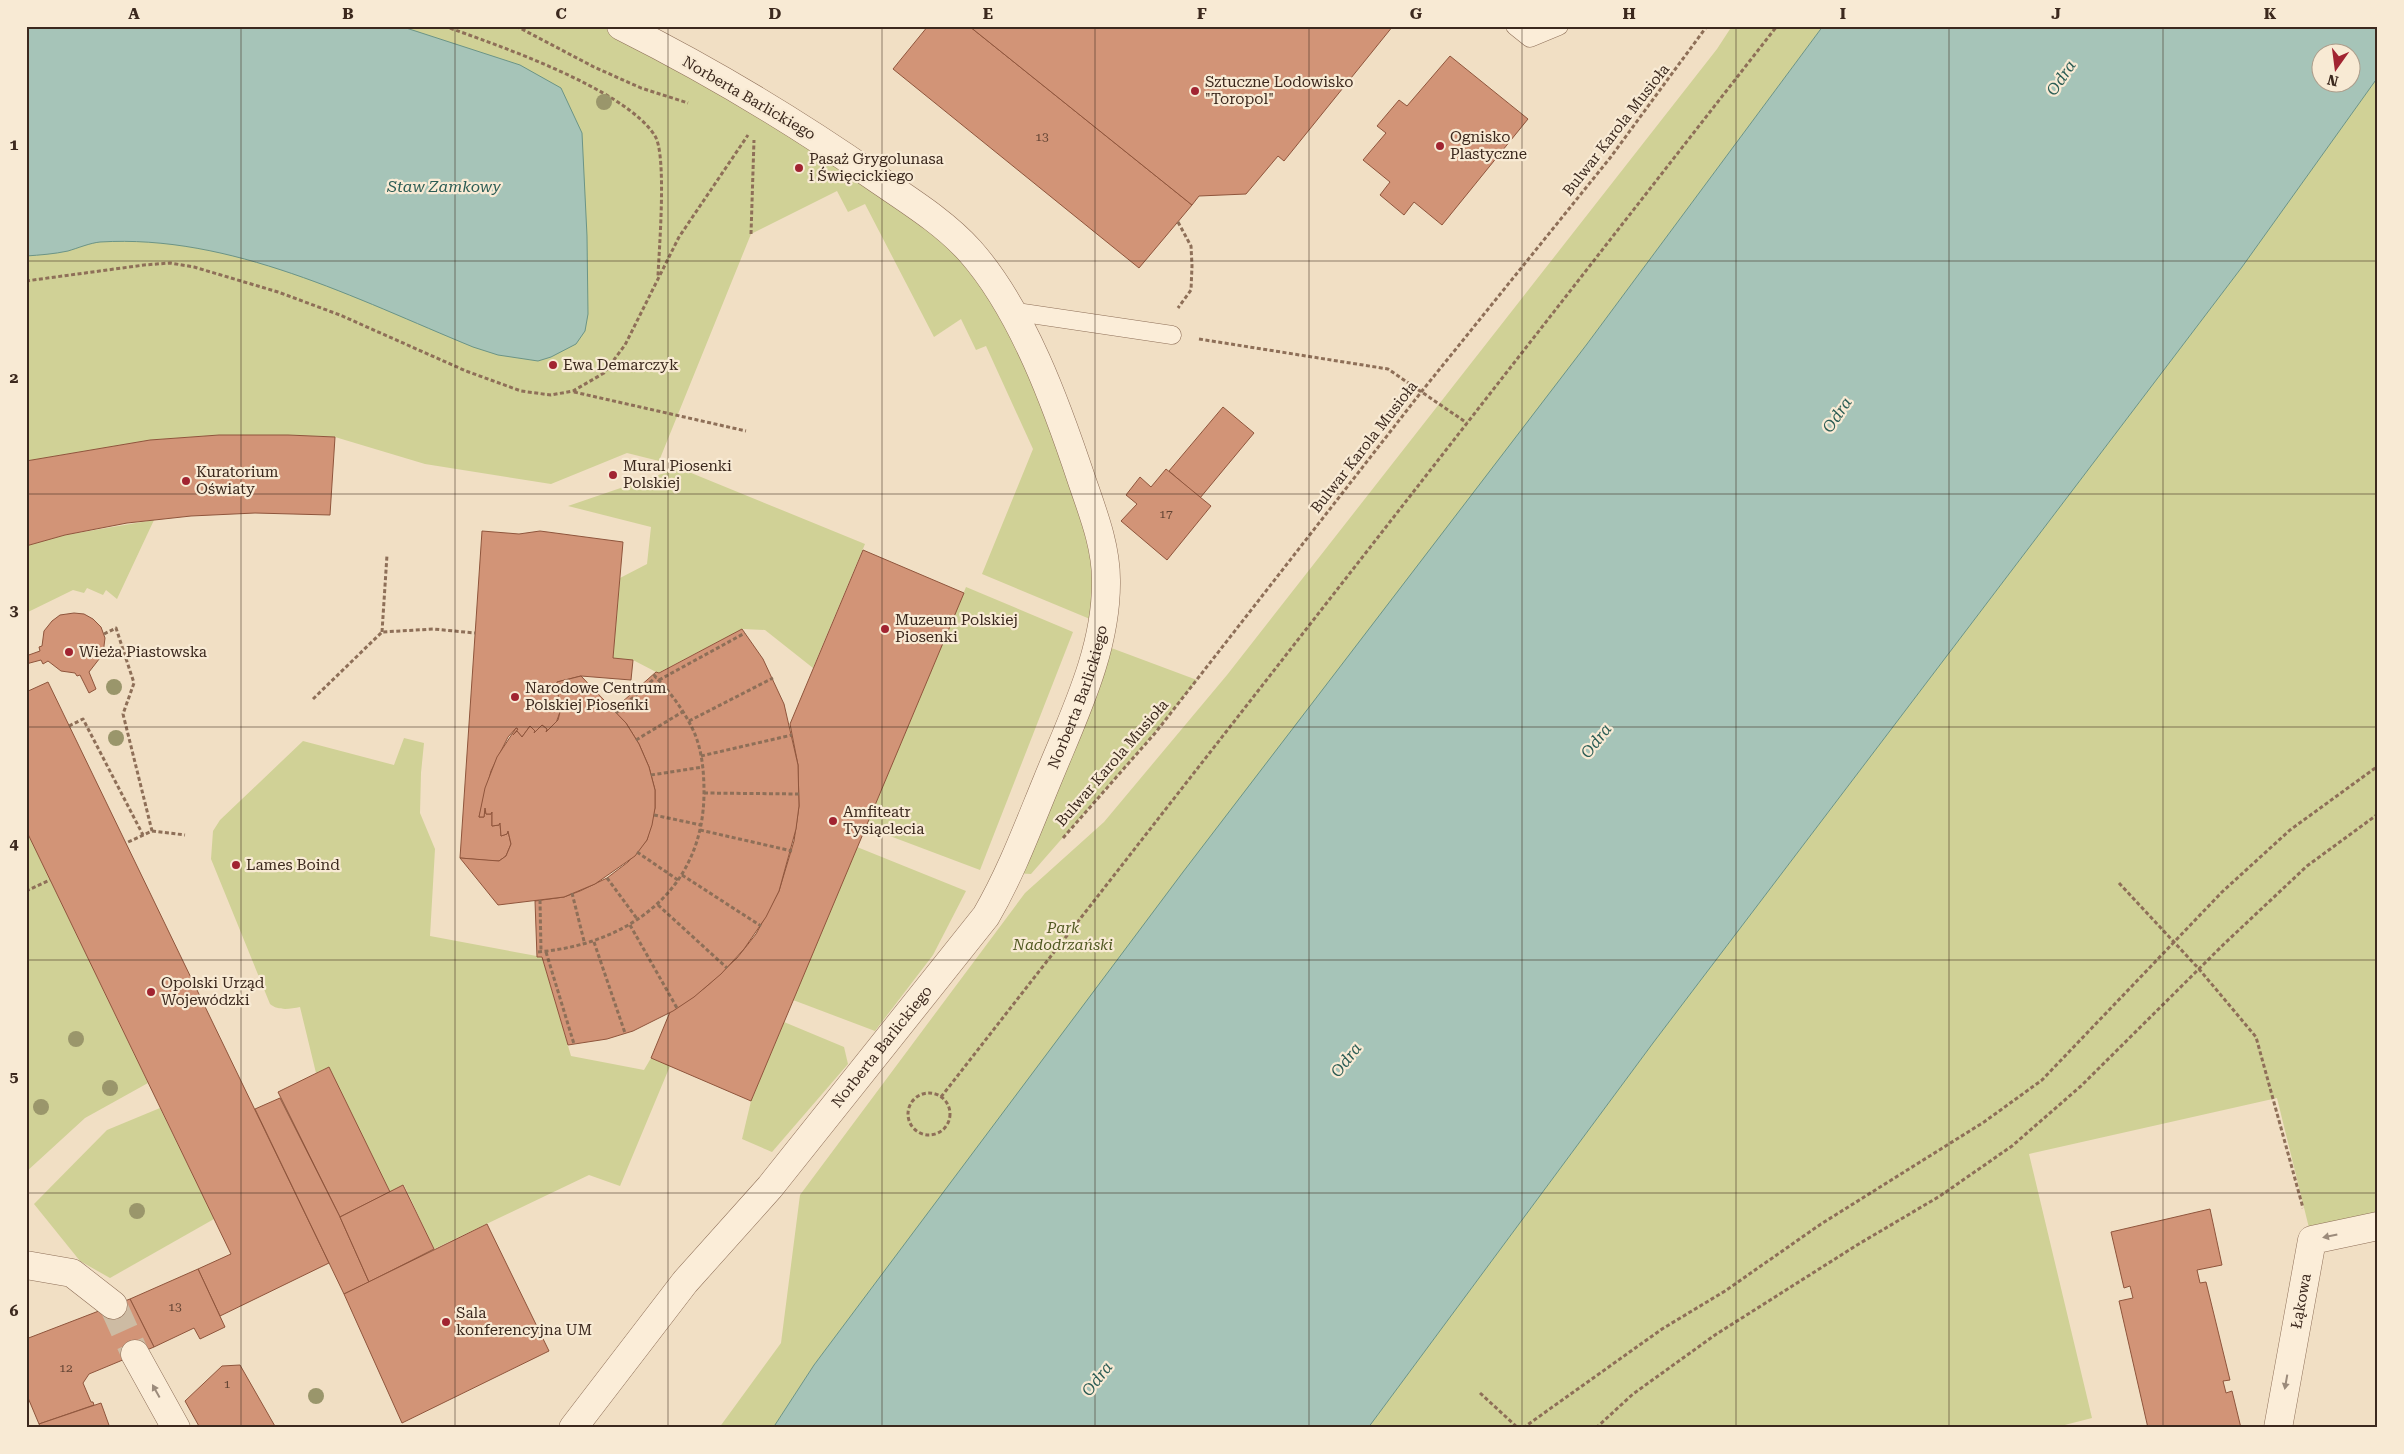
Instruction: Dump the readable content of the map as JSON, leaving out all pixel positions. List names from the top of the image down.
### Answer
{
  "streets": {
    "street": ["Norberta Barlickiego", "Łąkowa"],
    "path": ["Bulwar Karola Musioła"]
  },
  "one_way": ["Łąkowa"],
  "water": ["Odra", "Staw Zamkowy"],
  "parks": ["Park Nadodrzański"],
  "places": [
    "Sztuczne Lodowisko \"Toropol\"",
    "Ognisko Plastyczne",
    "Pasaż Grygolunasa i Święcickiego",
    "Ewa Demarczyk",
    "Mural Piosenki Polskiej",
    "Kuratorium Oświaty",
    "Muzeum Polskiej Piosenki",
    "Wieża Piastowska",
    "Narodowe Centrum Polskiej Piosenki",
    "Amfiteatr Tysiąclecia",
    "Lames Boind",
    "Opolski Urząd Wojewódzki",
    "Sala konferencyjna UM"
  ],
  "house_numbers": [
    "13",
    "17",
    "13",
    "12",
    "1"
  ],
  "north": "bottom",
  "grid": {
    "columns": [
      "A",
      "B",
      "C",
      "D",
      "E",
      "F",
      "G",
      "H",
      "I",
      "J",
      "K"
    ],
    "rows": [
      "1",
      "2",
      "3",
      "4",
      "5",
      "6"
    ]
  }
}
